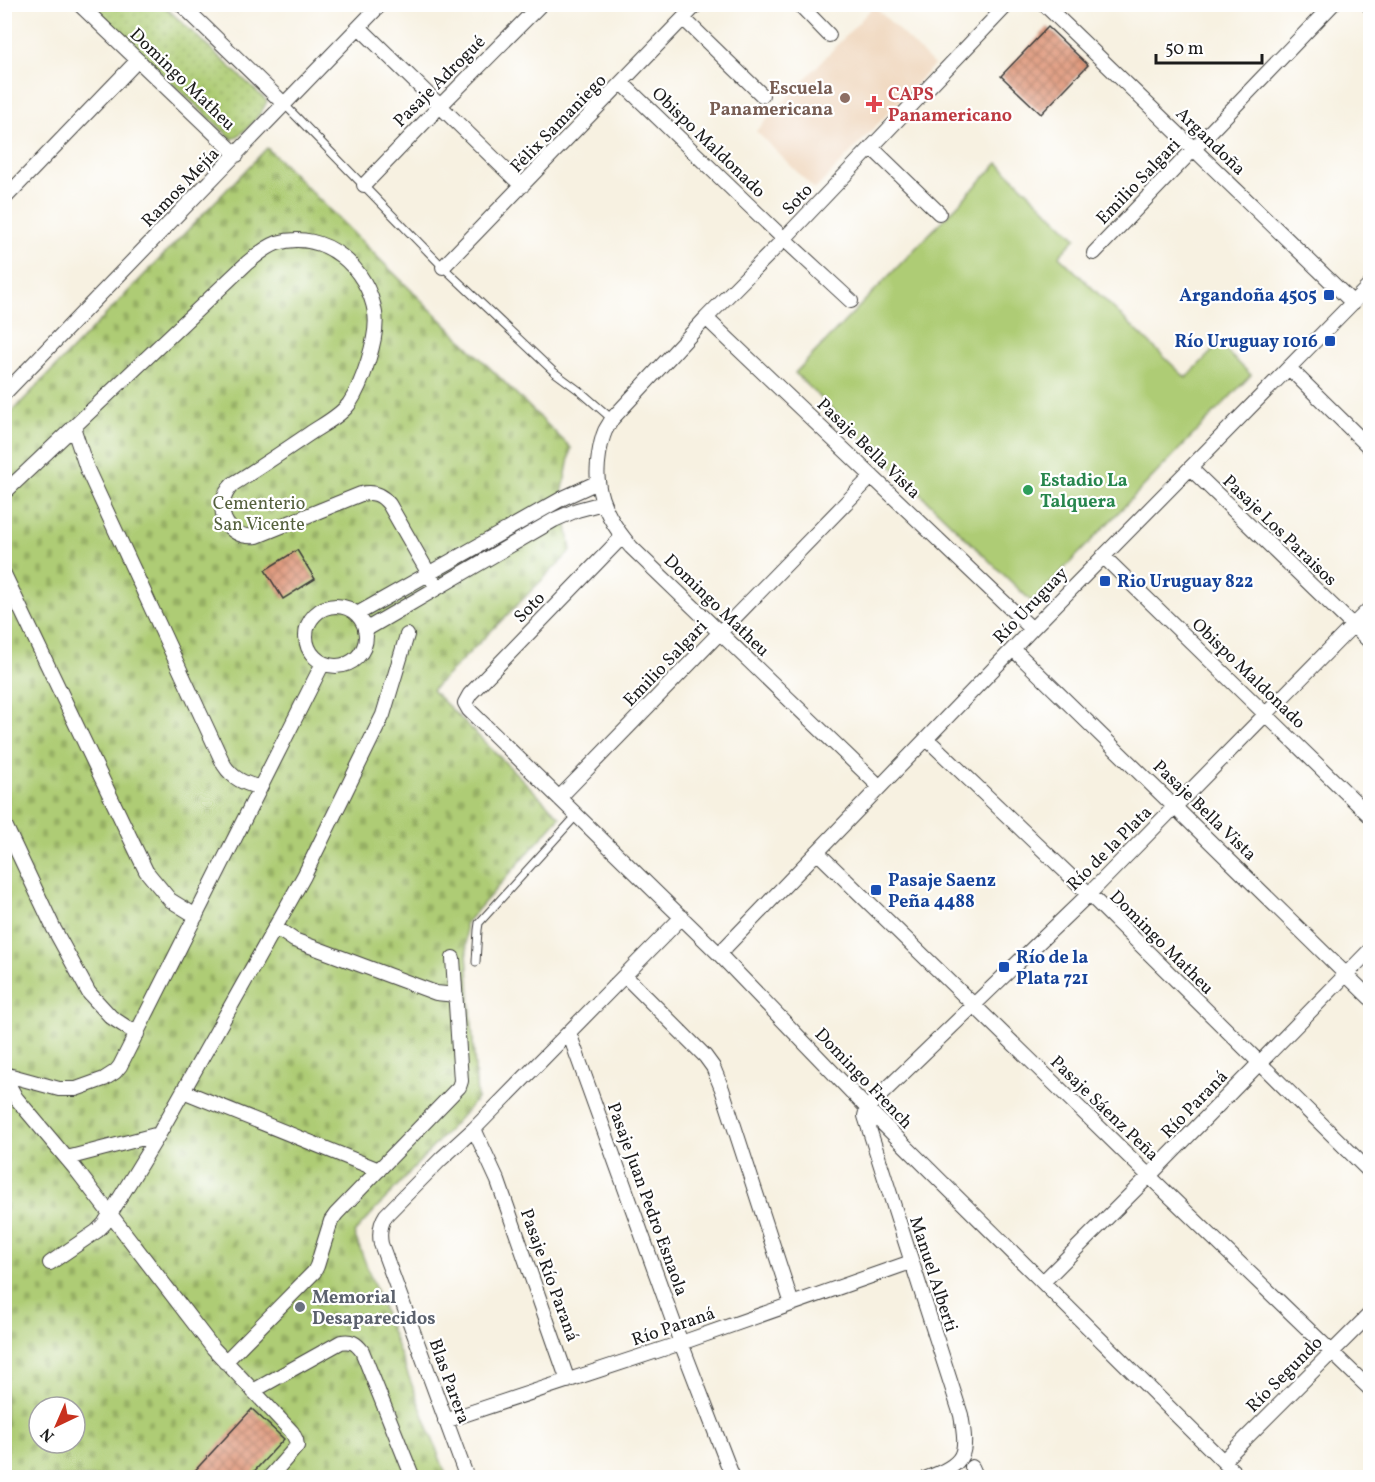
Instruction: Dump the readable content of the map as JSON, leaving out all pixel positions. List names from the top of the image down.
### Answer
{
  "streets": {
    "street": [
      "Domingo Matheu",
      "Pasaje Adrogué",
      "Félix Samaniego",
      "Argandoña",
      "Obispo Maldonado",
      "Emilio Salgari",
      "Ramos Mejía",
      "Soto",
      "Pasaje Bella Vista",
      "Pasaje Los Paraisos",
      "Río Uruguay",
      "Río de la Plata",
      "Domingo French",
      "Río Paraná",
      "Pasaje Sáenz Peña",
      "Pasaje Juan Pedro Esnaola",
      "Manuel Alberti",
      "Pasaje Río Paraná",
      "Río Segundo",
      "Blas Parera"
    ]
  },
  "crossings": [
    ["Domingo Matheu", "Emilio Salgari"],
    ["Domingo Matheu", "Ramos Mejía"],
    ["Domingo Matheu", "Soto"],
    ["Domingo Matheu", "Río Uruguay"],
    ["Domingo Matheu", "Río de la Plata"],
    ["Domingo Matheu", "Río Paraná"],
    ["Félix Samaniego", "Obispo Maldonado"],
    ["Argandoña", "Emilio Salgari"],
    ["Argandoña", "Río Uruguay"],
    ["Obispo Maldonado", "Soto"],
    ["Obispo Maldonado", "Río Uruguay"],
    ["Obispo Maldonado", "Río de la Plata"],
    ["Emilio Salgari", "Pasaje Bella Vista"],
    ["Emilio Salgari", "Domingo French"],
    ["Soto", "Pasaje Bella Vista"],
    ["Soto", "Domingo French"],
    ["Pasaje Bella Vista", "Río Uruguay"],
    ["Pasaje Bella Vista", "Río de la Plata"],
    ["Pasaje Bella Vista", "Río Paraná"],
    ["Pasaje Los Paraisos", "Río Uruguay"],
    ["Pasaje Los Paraisos", "Río de la Plata"],
    ["Río Uruguay", "Domingo French"],
    ["Río Uruguay", "Pasaje Sáenz Peña"],
    ["Río de la Plata", "Domingo French"],
    ["Río de la Plata", "Pasaje Sáenz Peña"],
    ["Río de la Plata", "Manuel Alberti"],
    ["Domingo French", "Río Paraná"],
    ["Domingo French", "Manuel Alberti"],
    ["Domingo French", "Río Segundo"],
    ["Río Paraná", "Pasaje Sáenz Peña"],
    ["Río Paraná", "Pasaje Juan Pedro Esnaola"],
    ["Río Paraná", "Manuel Alberti"],
    ["Río Paraná", "Pasaje Río Paraná"],
    ["Río Paraná", "Blas Parera"],
    ["Pasaje Sáenz Peña", "Río Segundo"],
    ["Pasaje Río Paraná", "Blas Parera"]
  ],
  "parks": ["Cementerio San Vicente"],
  "places": {
    "other": ["Escuela Panamericana", "Estadio La Talquera", "Memorial Desaparecidos"],
    "health": ["CAPS Panamericano"],
    "transit": [
      "Argandoña 4505",
      "Río Uruguay 1016",
      "Rio Uruguay 822",
      "Pasaje Saenz Peña 4488",
      "Río de la Plata 721"
    ]
  },
  "scale_bar": "50 m",
  "north": "bottom left"
}
